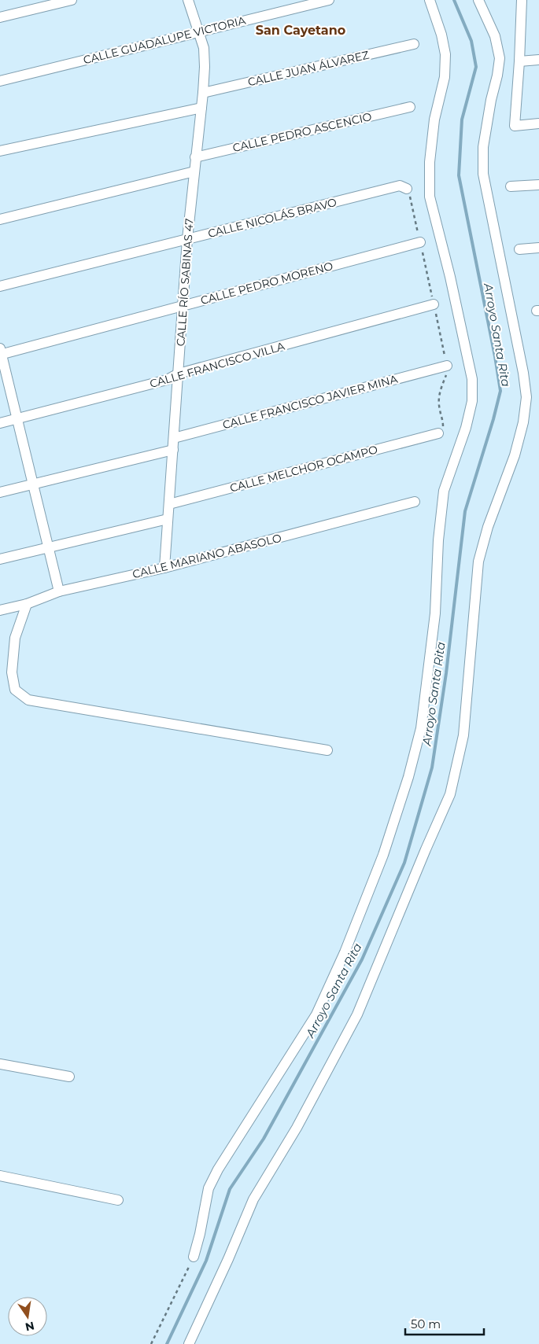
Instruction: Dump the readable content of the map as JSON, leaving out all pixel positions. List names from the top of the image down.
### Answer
{
  "streets": {
    "street": [
      "CALLE GUADALUPE VICTORIA",
      "CALLE JUAN ÁLVAREZ",
      "CALLE PEDRO ASCENCIO",
      "CALLE NICOLÁS BRAVO",
      "CALLE RÍO SABINAS 47",
      "CALLE PEDRO MORENO",
      "CALLE FRANCISCO VILLA",
      "CALLE FRANCISCO JAVIER MINA",
      "CALLE MELCHOR OCAMPO",
      "CALLE MARIANO ABASOLO"
    ]
  },
  "crossings": [
    ["CALLE GUADALUPE VICTORIA", "CALLE RÍO SABINAS 47"],
    ["CALLE JUAN ÁLVAREZ", "CALLE RÍO SABINAS 47"],
    ["CALLE PEDRO ASCENCIO", "CALLE RÍO SABINAS 47"],
    ["CALLE NICOLÁS BRAVO", "CALLE RÍO SABINAS 47"],
    ["CALLE RÍO SABINAS 47", "CALLE PEDRO MORENO"],
    ["CALLE RÍO SABINAS 47", "CALLE FRANCISCO VILLA"],
    ["CALLE RÍO SABINAS 47", "CALLE FRANCISCO JAVIER MINA"],
    ["CALLE RÍO SABINAS 47", "CALLE MELCHOR OCAMPO"],
    ["CALLE RÍO SABINAS 47", "CALLE MARIANO ABASOLO"]
  ],
  "districts": ["San Cayetano"],
  "water": ["Arroyo Santa Rita"],
  "scale_bar": "50 m",
  "north": "bottom"
}
